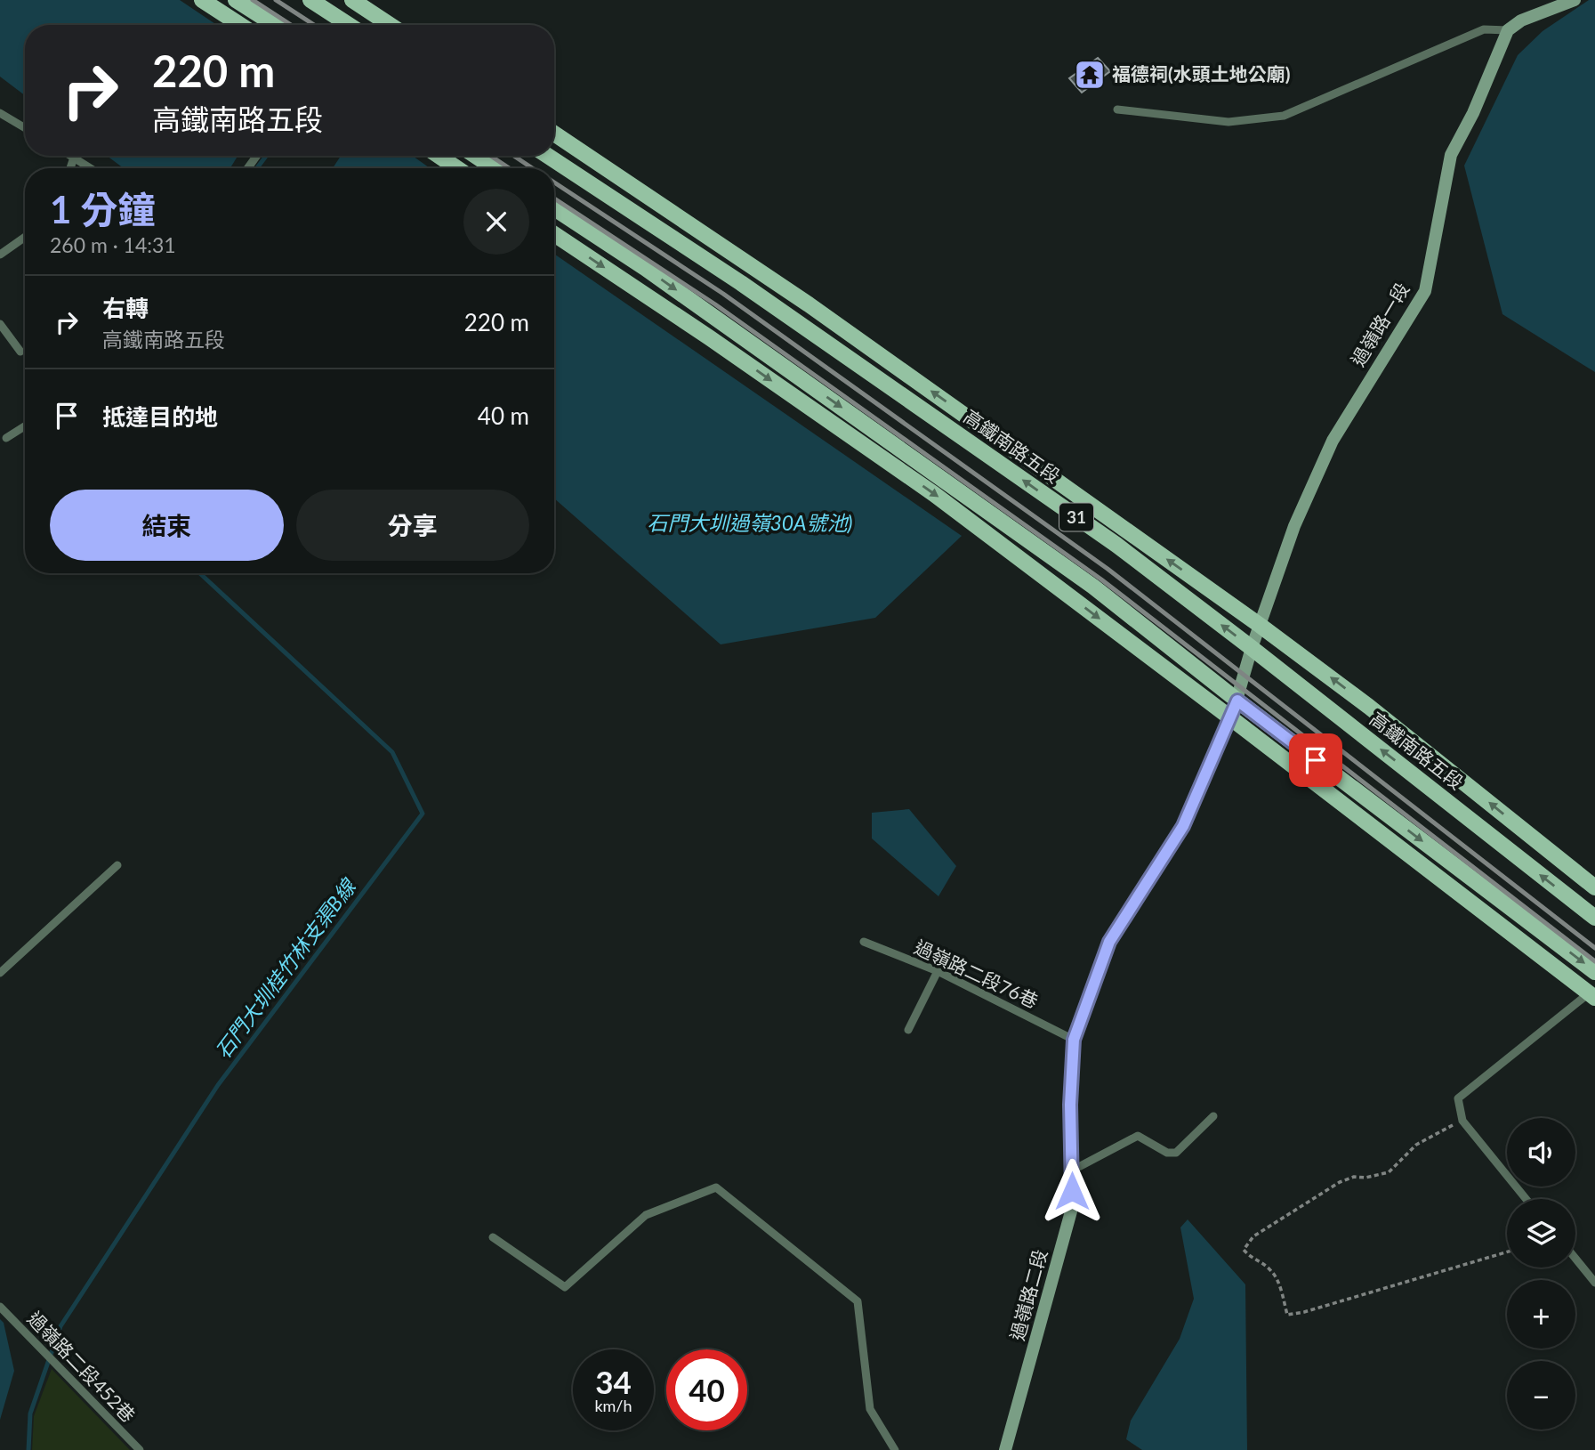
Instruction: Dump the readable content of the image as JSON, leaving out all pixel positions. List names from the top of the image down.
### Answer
{
  "streets": {
    "main road": ["高鐵南路五段", "31"],
    "street": ["過嶺路一段", "過嶺路二段"],
    "lane": ["過嶺路二段76巷", "過嶺路二段452巷"]
  },
  "crossings": [
    ["過嶺路一段", "高鐵南路五段"],
    ["過嶺路一段", "31"],
    ["過嶺路一段", "過嶺路二段"],
    ["31", "過嶺路二段"],
    ["過嶺路二段76巷", "過嶺路二段"]
  ],
  "water": ["石門大圳過嶺30A號池)", "石門大圳桂竹林支渠B線"],
  "places": {
    "temple": ["福德祠(水頭土地公廟)"]
  },
  "page": {
    "turn": ["220 m", "高鐵南路五段"],
    "heading": ["1 分鐘", "260 m · 14:31"],
    "list": [
      {
        "name": "右轉",
        "note": "高鐵南路五段",
        "value": "220 m"
      },
      {
        "name": "抵達目的地",
        "value": "40 m"
      }
    ],
    "buttons": ["結束", "分享"],
    "map_buttons": ["+", "−"],
    "speed": "34 km/h",
    "limit": "40"
  }
}
